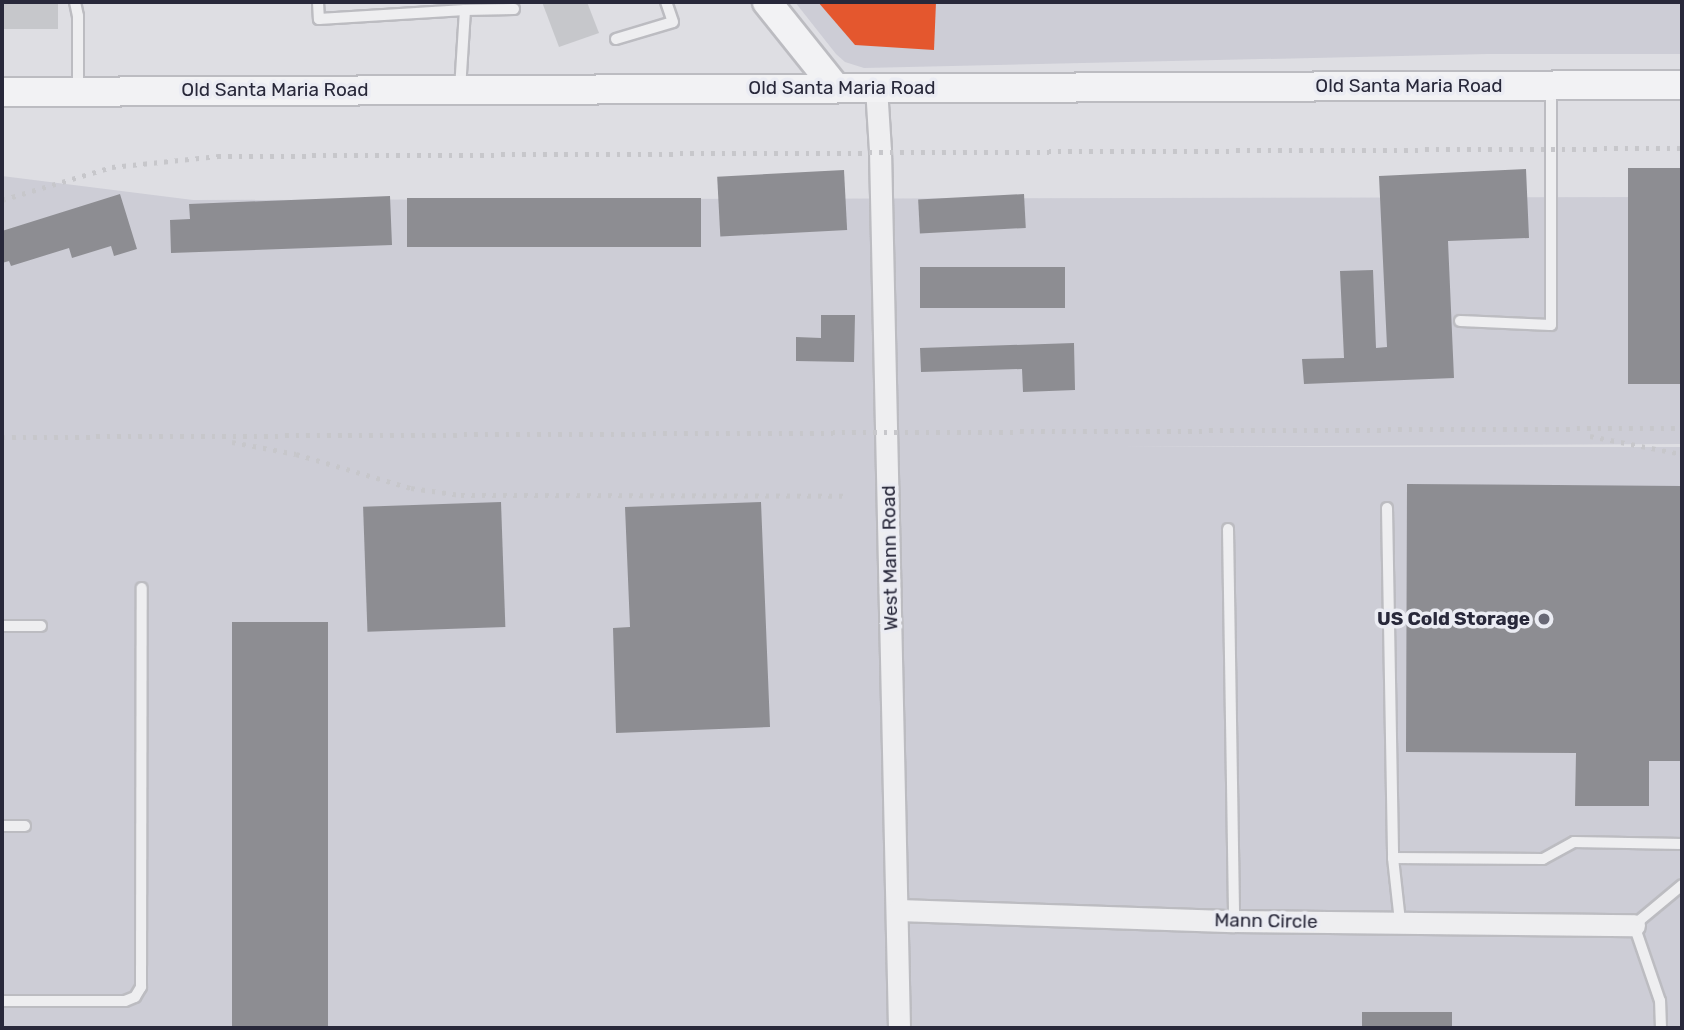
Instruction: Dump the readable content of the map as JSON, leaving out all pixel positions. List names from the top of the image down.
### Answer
{
  "streets": {
    "main road": ["Old Santa Maria Road"],
    "street": ["West Mann Road", "Mann Circle"]
  },
  "crossings": [
    ["Old Santa Maria Road", "West Mann Road"],
    ["West Mann Road", "Mann Circle"]
  ],
  "places": ["US Cold Storage"]
}
